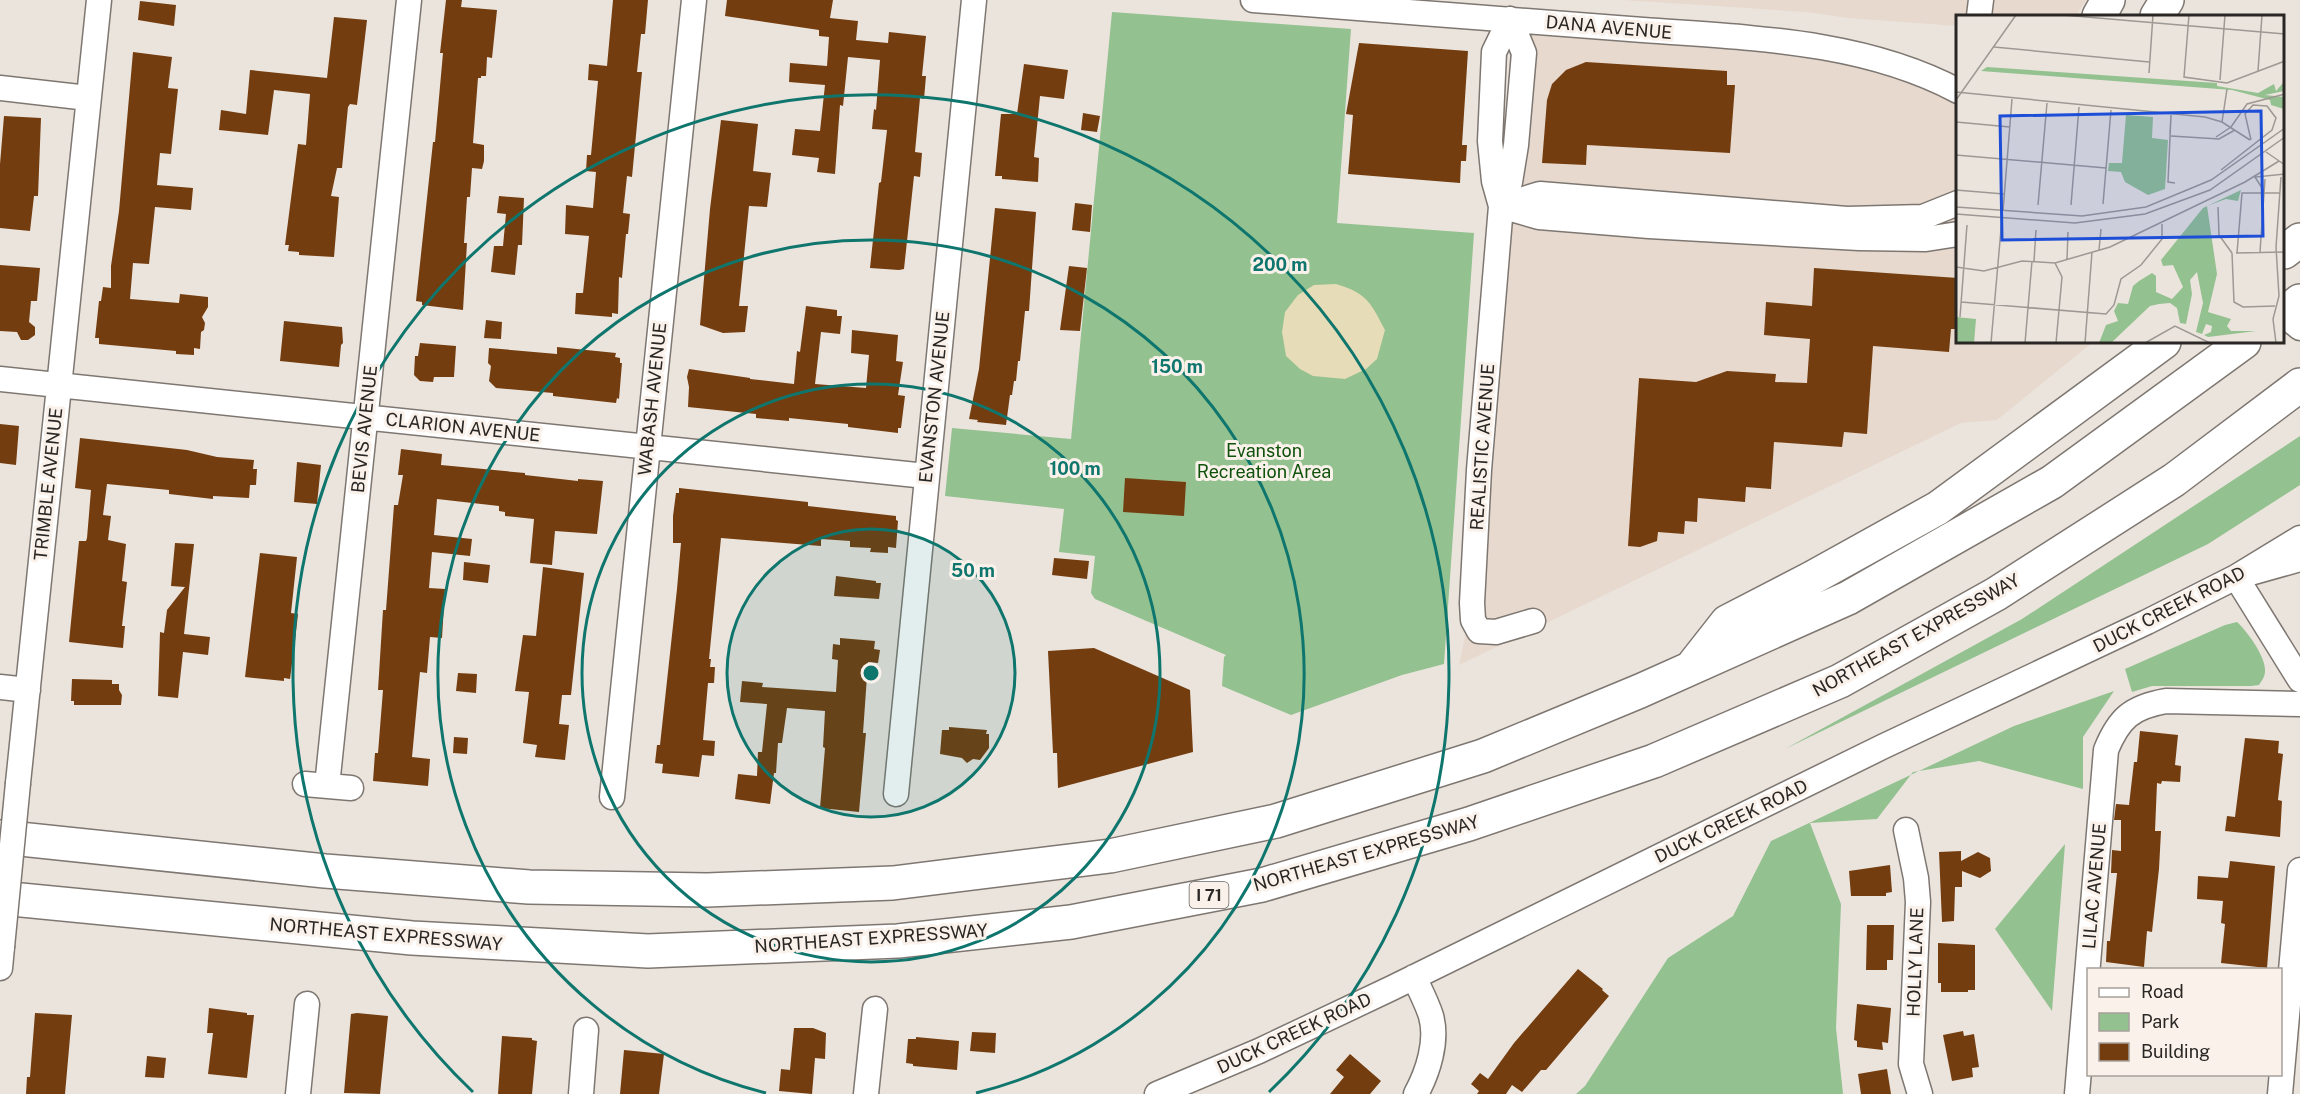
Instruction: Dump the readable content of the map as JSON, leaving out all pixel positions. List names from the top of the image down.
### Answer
{
  "streets": {
    "highway": ["NORTHEAST EXPRESSWAY", "I 71"],
    "street": [
      "DANA AVENUE",
      "EVANSTON AVENUE",
      "WABASH AVENUE",
      "CLARION AVENUE",
      "BEVIS AVENUE",
      "REALISTIC AVENUE",
      "TRIMBLE AVENUE",
      "DUCK CREEK ROAD",
      "LILAC AVENUE",
      "HOLLY LANE"
    ]
  },
  "crossings": [
    ["DANA AVENUE", "REALISTIC AVENUE"],
    ["EVANSTON AVENUE", "CLARION AVENUE"],
    ["WABASH AVENUE", "CLARION AVENUE"],
    ["CLARION AVENUE", "BEVIS AVENUE"],
    ["CLARION AVENUE", "TRIMBLE AVENUE"]
  ],
  "parks": ["Evanston Recreation Area"],
  "legend": ["Road", "Park", "Building"],
  "rings": [
    "200 m",
    "150 m",
    "100 m",
    "50 m"
  ]
}
